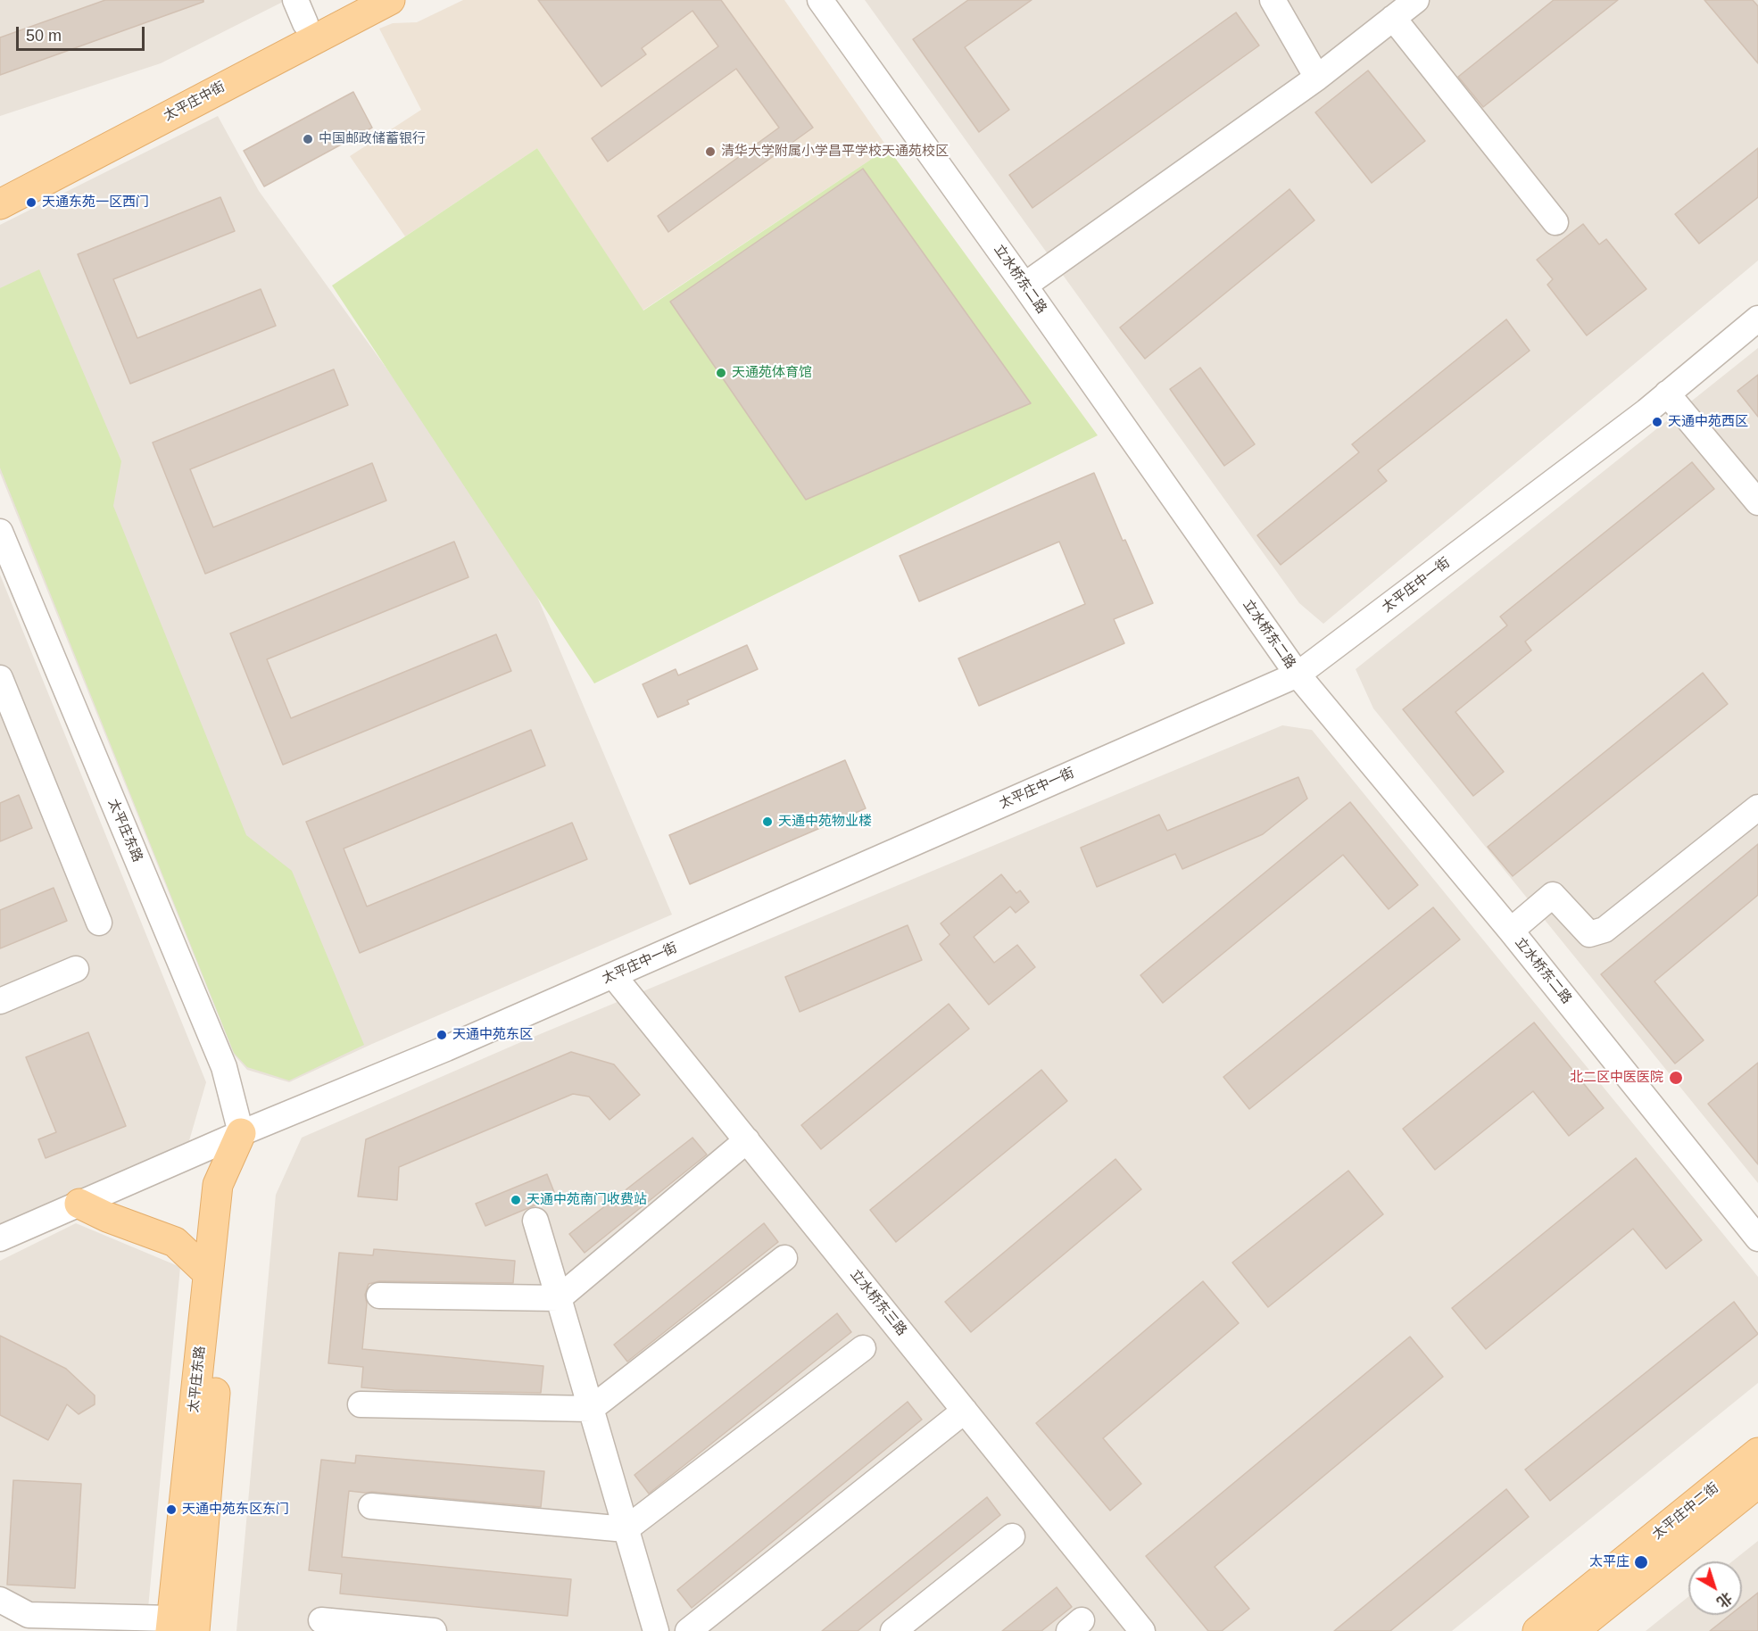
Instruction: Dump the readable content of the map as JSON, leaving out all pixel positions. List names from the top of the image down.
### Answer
{
  "streets": {
    "main road": ["太平庄中街", "太平庄东路", "太平庄中二街"],
    "street": ["立水桥东二路", "太平庄中一街", "立水桥东三路"]
  },
  "crossings": [
    ["立水桥东二路", "太平庄中一街"],
    ["太平庄中一街", "太平庄东路"],
    ["太平庄中一街", "立水桥东三路"]
  ],
  "places": [
    "中国邮政储蓄银行",
    "清华大学附属小学昌平学校天通苑校区",
    "天通东苑一区西门",
    "天通苑体育馆",
    "天通中苑西区",
    "天通中苑物业楼",
    "天通中苑东区",
    "北二区中医医院",
    "天通中苑南门收费站",
    "天通中苑东区东门",
    "太平庄"
  ],
  "scale_bar": "50 m",
  "north": "bottom right"
}
